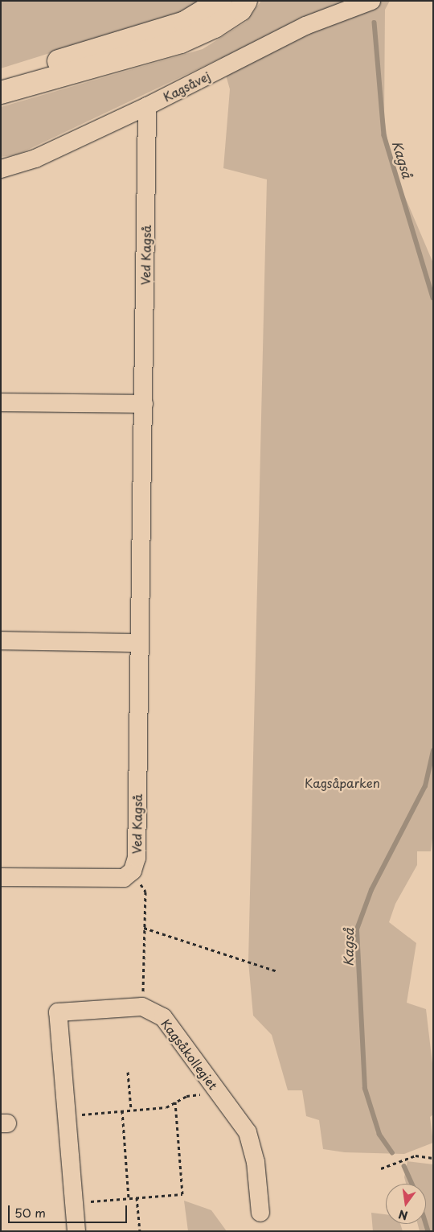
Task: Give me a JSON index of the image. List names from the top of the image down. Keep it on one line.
{"streets":{"street":["Kagsåvej","Ved Kagså","Kagsåkollegiet"]},"crossings":[["Kagsåvej","Ved Kagså"]],"water":["Kagså"],"parks":["Kagsåparken"],"scale_bar":"50 m","north":"bottom"}
